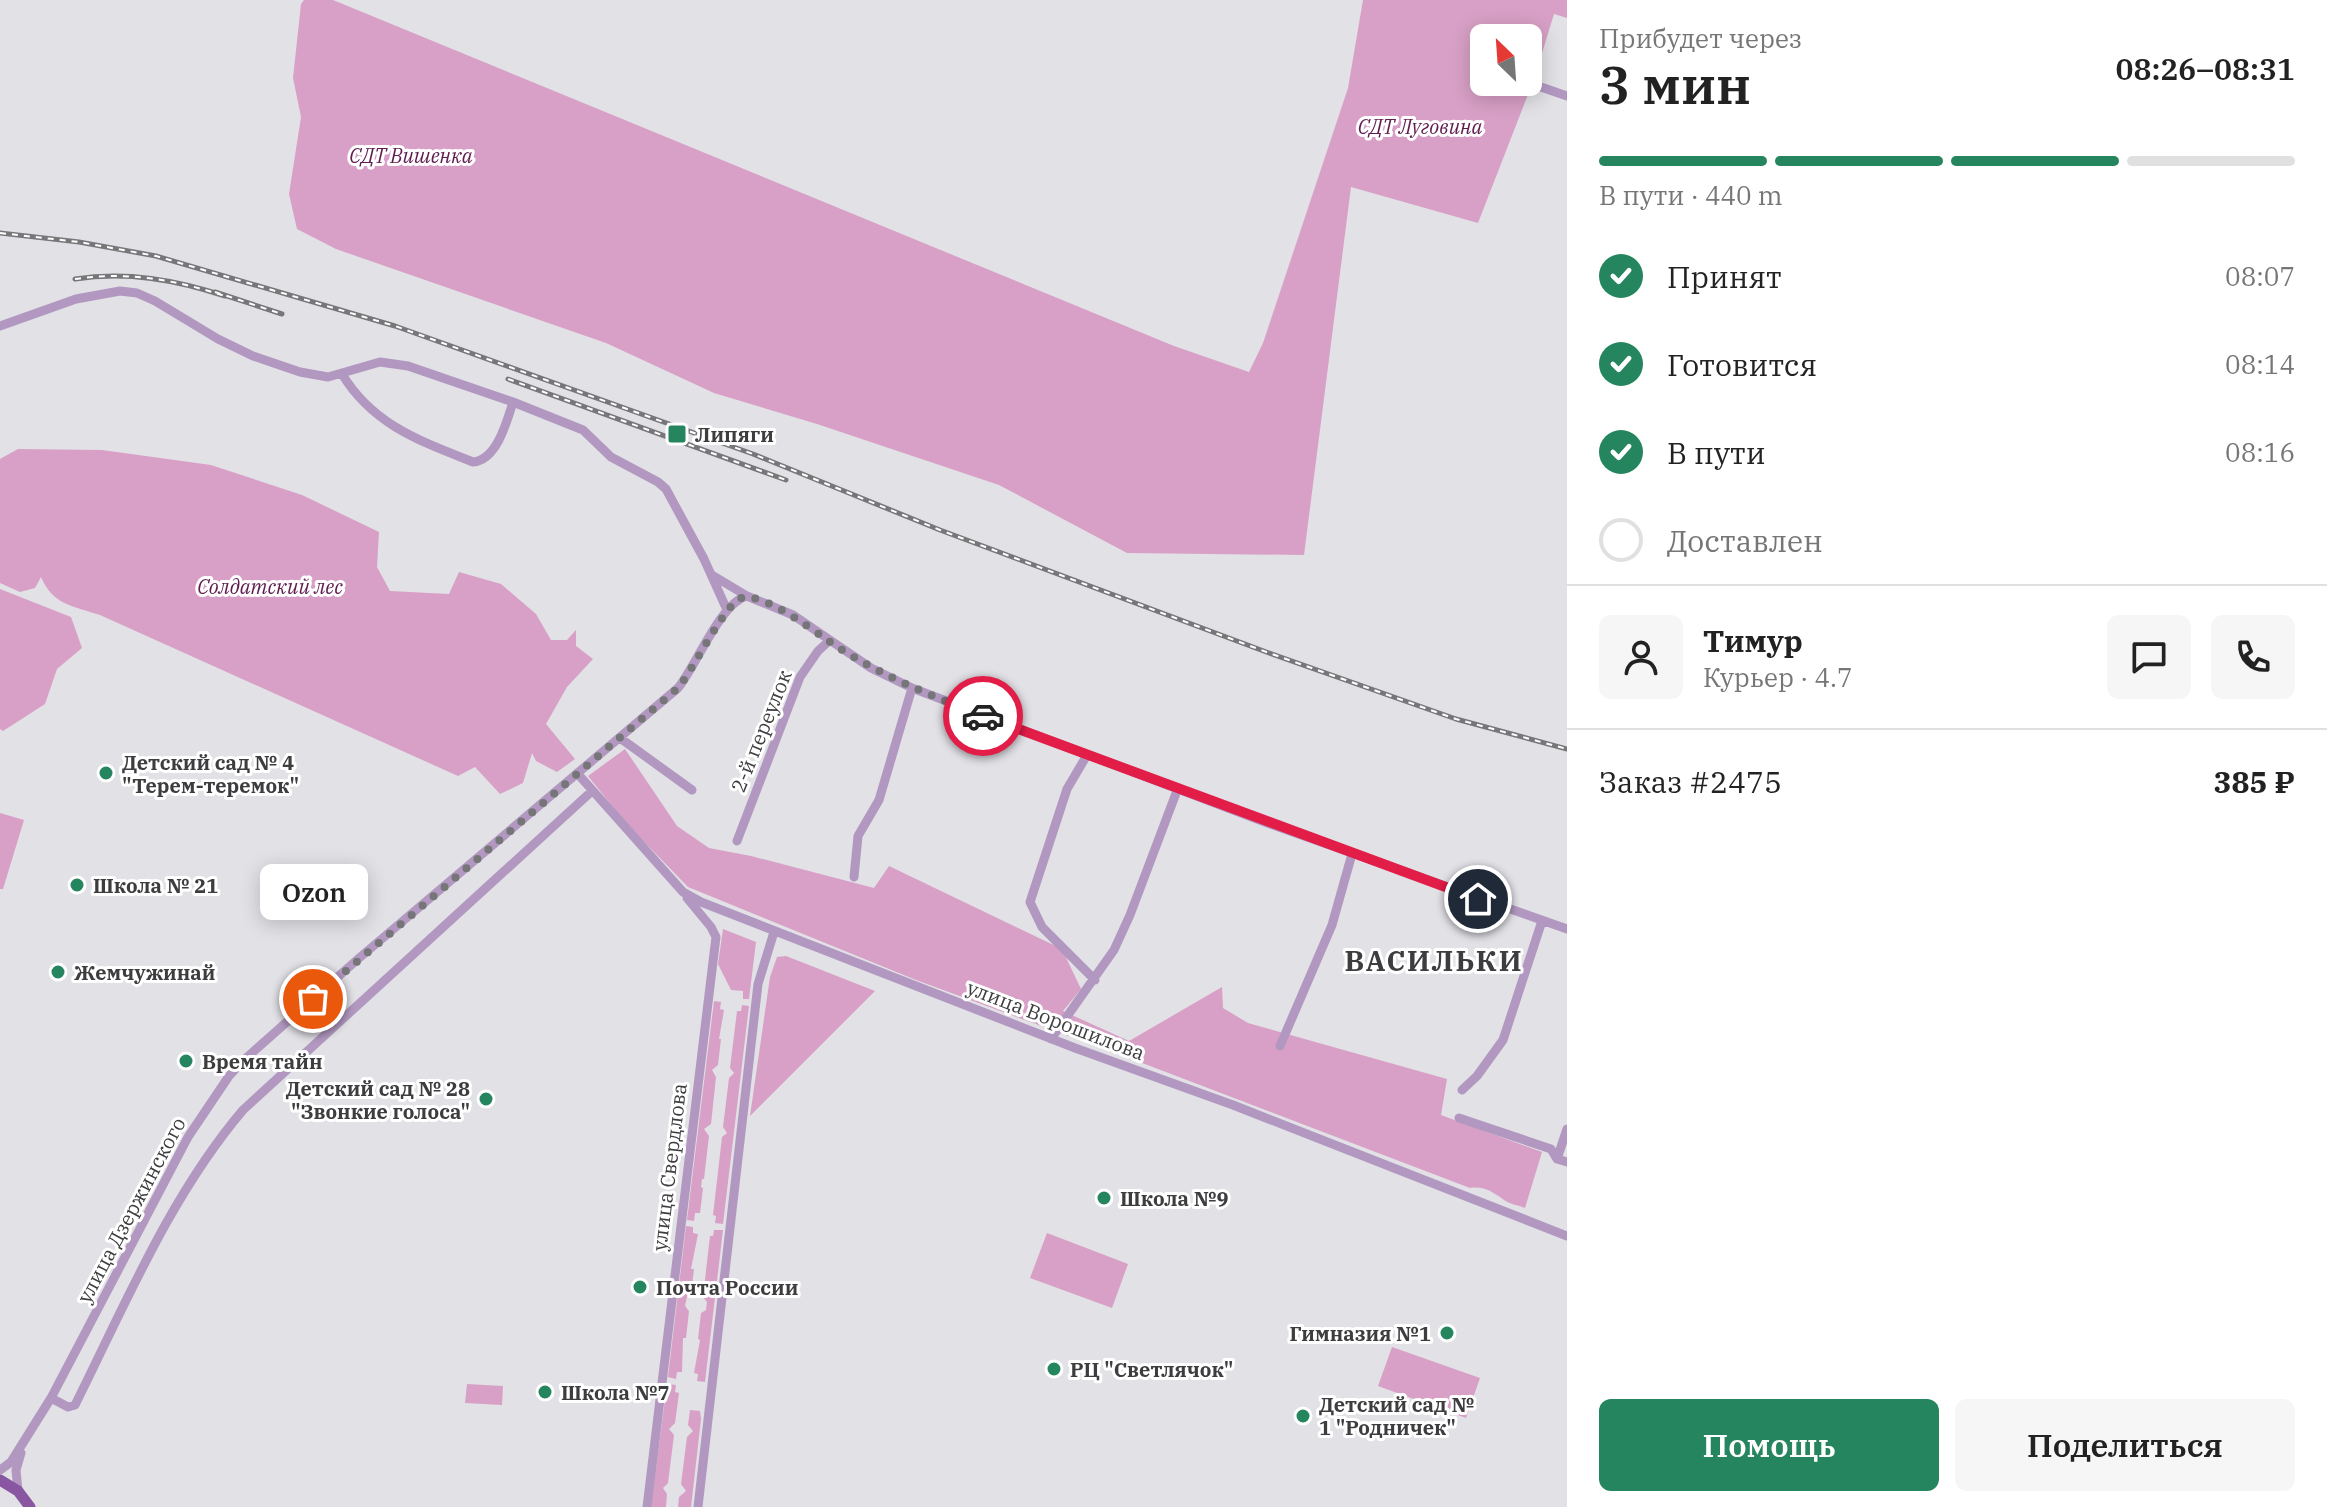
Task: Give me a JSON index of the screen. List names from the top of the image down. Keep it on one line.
{"streets":{"street":["2-й переулок","улица Ворошилова","улица Свердлова","улица Дзержинского"]},"crossings":[["улица Ворошилова","улица Свердлова"],["улица Ворошилова","улица Дзержинского"]],"districts":["ВАСИЛЬКИ"],"parks":["СДТ Луговина","СДТ Вишенка","Солдатский лес"],"places":{"transit":["Липяги"],"other":["Детский сад № 4 \"Терем-теремок\"","Школа № 21","Жемчужинай","Ozon","Время тайн","Детский сад № 28 \"Звонкие голоса\"","Школа №9","Почта России","Гимназия №1","РЦ \"Светлячок\"","Школа №7","Детский сад № 1 \"Родничек\""]},"north":"top left","page":{"heading":["3 мин","Прибудет через","08:26–08:31"],"panel":["Тимур","Курьер · 4.7","Заказ #2475","385 ₽"],"bar":"В пути · 440 m","list":[["Принят","08:07"],["Готовится","08:14"],["В пути","08:16"],"Доставлен"],"bubble":"Ozon","buttons":["Помощь","Поделиться"]}}
